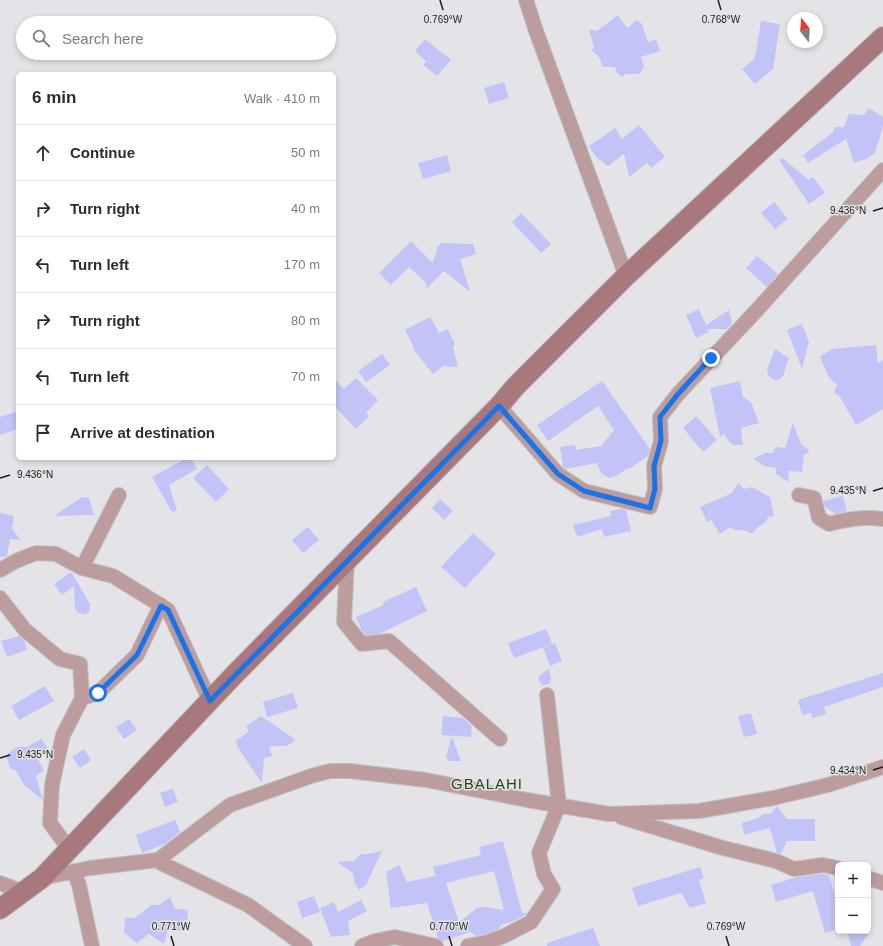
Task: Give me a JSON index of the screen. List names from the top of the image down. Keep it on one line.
{"districts":["GBALAHI"],"north":"top","page":{"search":"Search here","heading":["6 min","Walk · 410 m"],"list":[["Continue","50 m"],["Turn right","40 m"],["Turn left","170 m"],["Turn right","80 m"],["Turn left","70 m"],"Arrive at destination"],"map_buttons":["+","−"]},"coordinates":["0.769°W","0.768°W","9.436°N","9.435°N","9.434°N","0.771°W","0.770°W"]}
